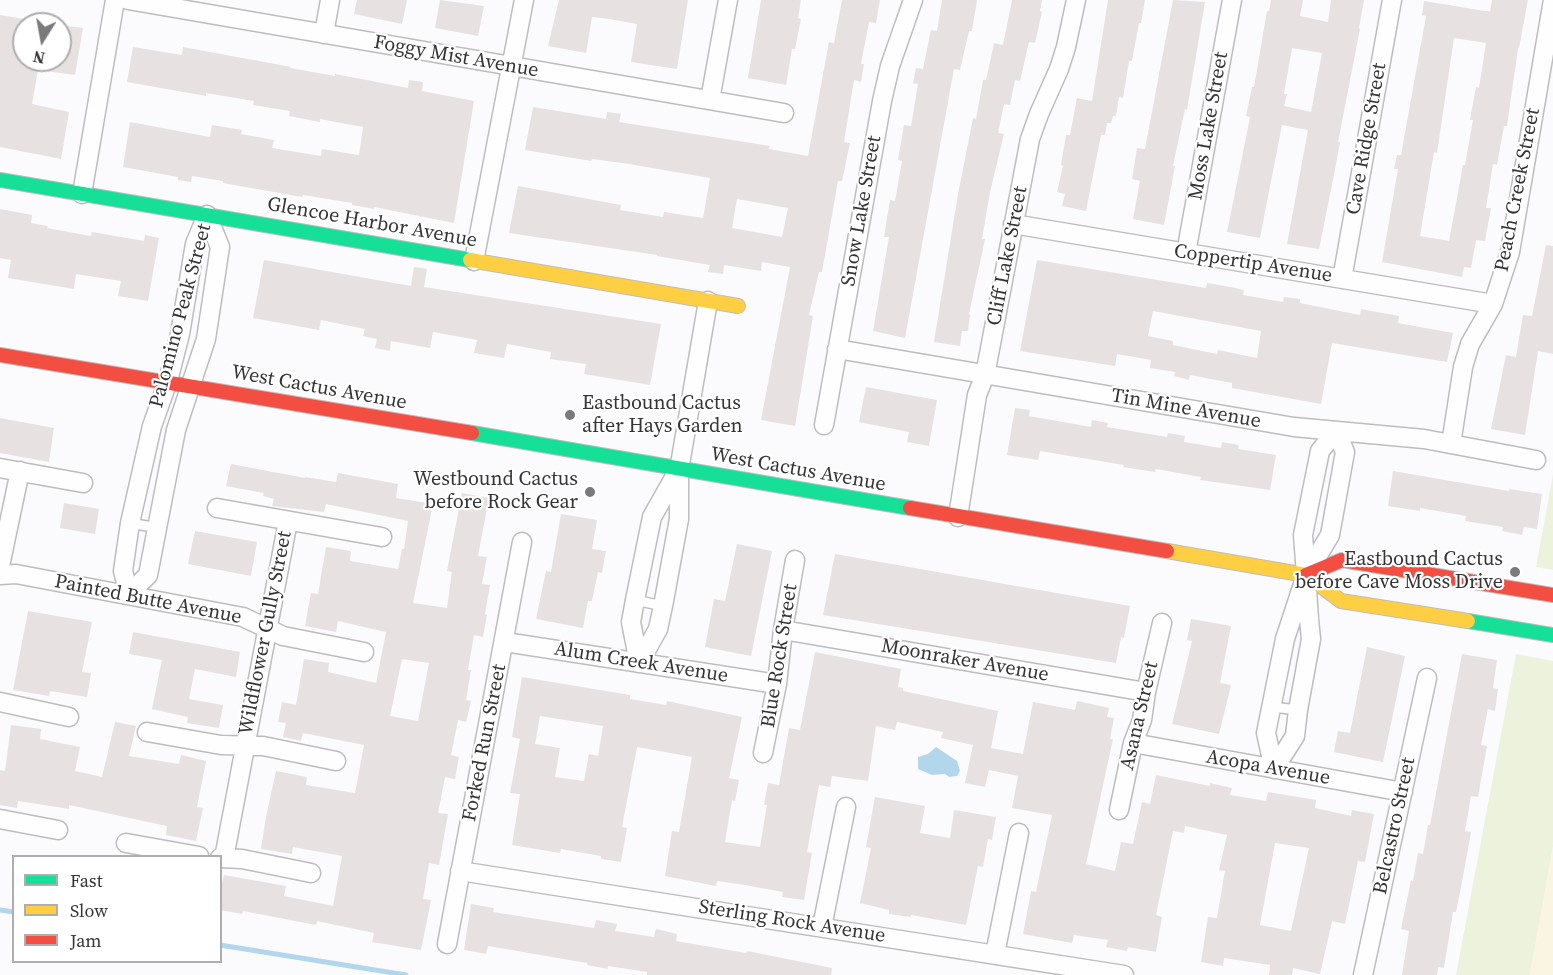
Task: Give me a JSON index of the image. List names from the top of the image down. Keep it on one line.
{"streets":{"main road":["Glencoe Harbor Avenue","West Cactus Avenue"],"street":["Foggy Mist Avenue","Moss Lake Street","Cave Ridge Street","Peach Creek Street","Snow Lake Street","Cliff Lake Street","Coppertip Avenue","Palomino Peak Street","Tin Mine Avenue","Painted Butte Avenue","Wildflower Gully Street","Blue Rock Street","Moonraker Avenue","Alum Creek Avenue","Asana Street","Forked Run Street","Acopa Avenue","Belcastro Street","Sterling Rock Avenue"]},"crossings":[["Moss Lake Street","Coppertip Avenue"],["Cave Ridge Street","Coppertip Avenue"],["Peach Creek Street","Coppertip Avenue"],["Peach Creek Street","Tin Mine Avenue"],["Snow Lake Street","Tin Mine Avenue"],["Glencoe Harbor Avenue","Palomino Peak Street"],["Cliff Lake Street","Coppertip Avenue"],["Cliff Lake Street","West Cactus Avenue"],["Cliff Lake Street","Tin Mine Avenue"],["Palomino Peak Street","West Cactus Avenue"],["Palomino Peak Street","Painted Butte Avenue"],["Painted Butte Avenue","Wildflower Gully Street"],["Blue Rock Street","Moonraker Avenue"],["Blue Rock Street","Alum Creek Avenue"],["Moonraker Avenue","Asana Street"],["Alum Creek Avenue","Forked Run Street"],["Asana Street","Acopa Avenue"],["Forked Run Street","Sterling Rock Avenue"],["Acopa Avenue","Belcastro Street"]],"places":["Eastbound Cactus after Hays Garden","Westbound Cactus before Rock Gear","Eastbound Cactus before Cave Moss Drive"],"legend":["Fast","Slow","Jam"],"north":"bottom"}
